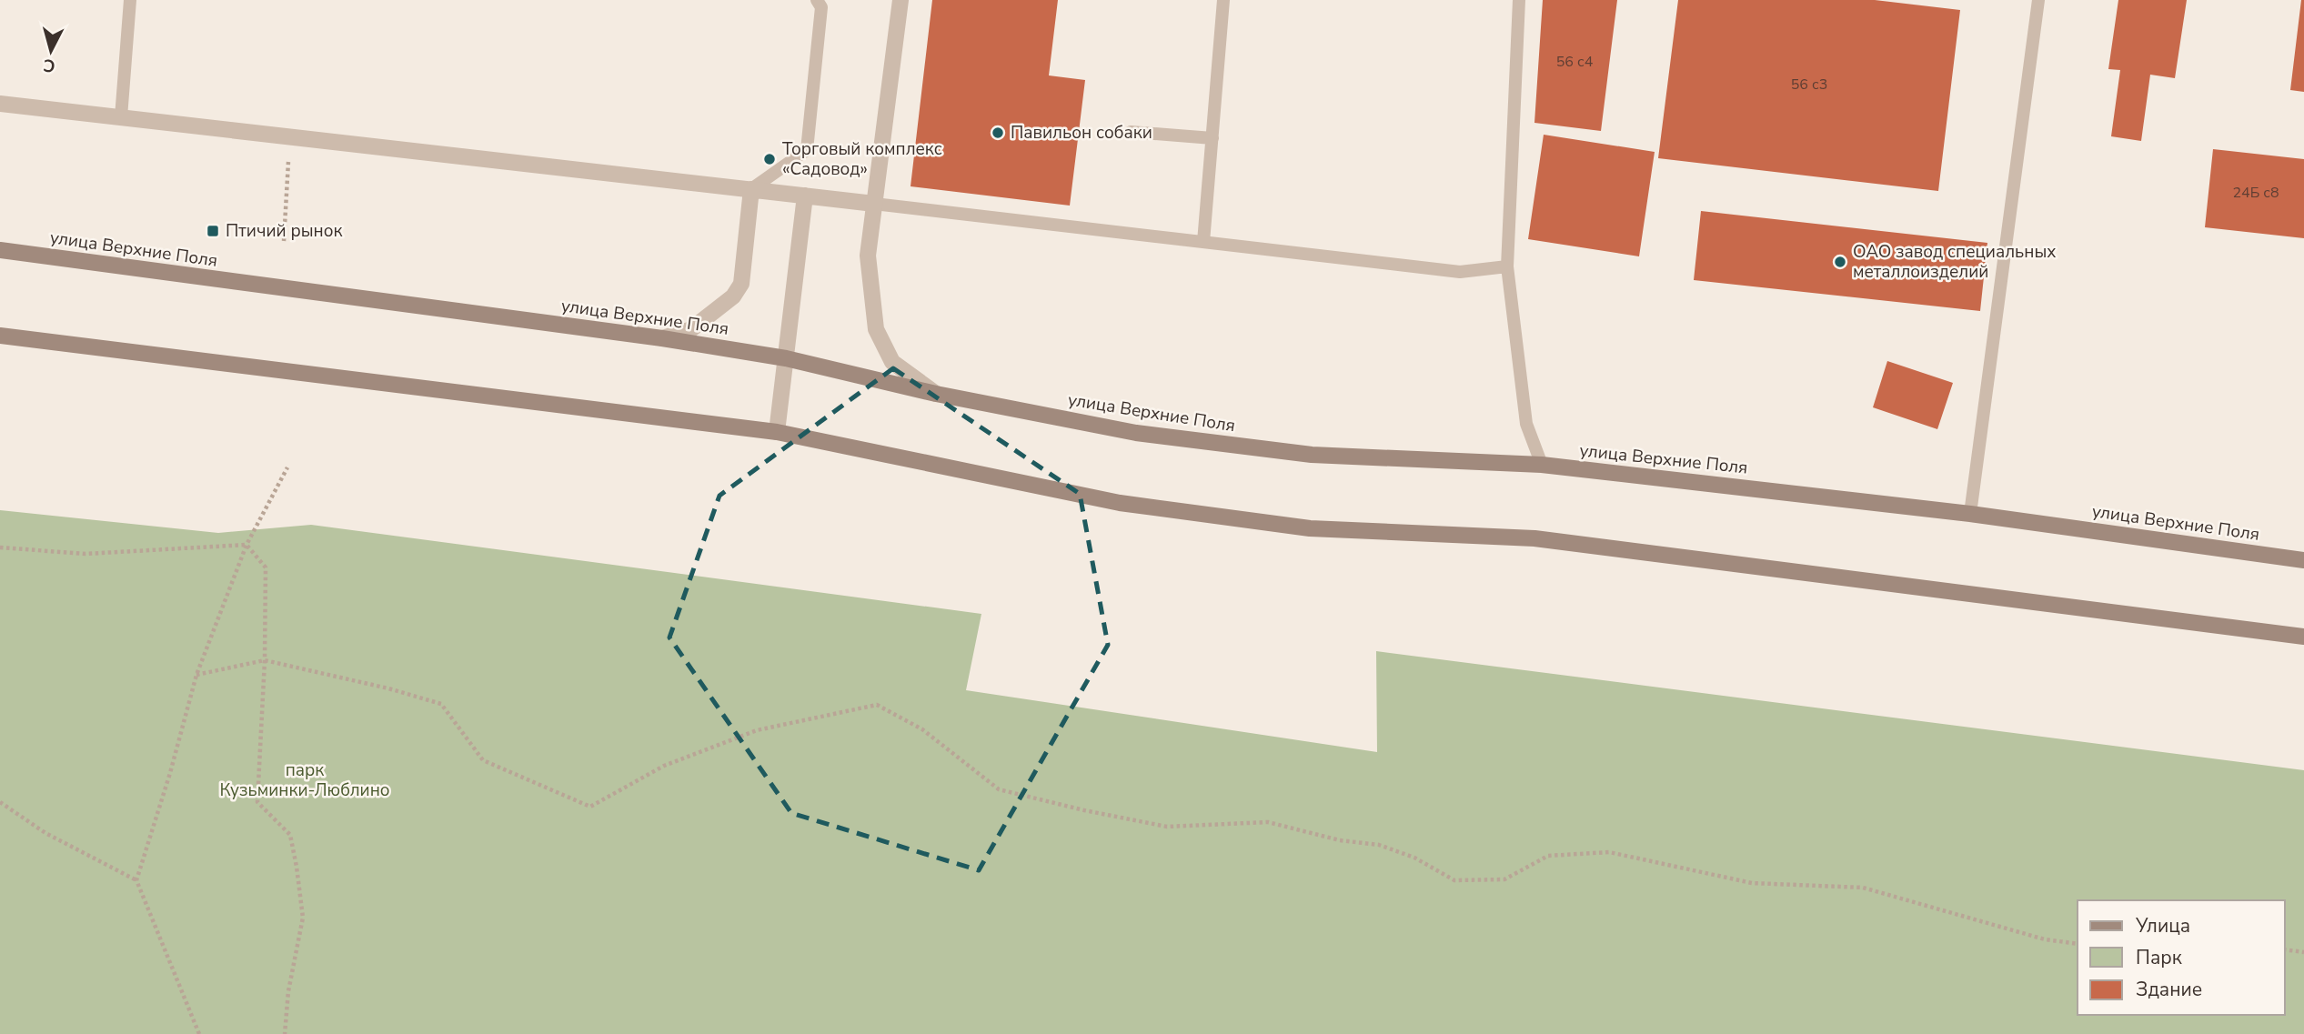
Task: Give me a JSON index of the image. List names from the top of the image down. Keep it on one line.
{"streets":{"main road":["улица Верхние Поля"]},"parks":["парк Кузьминки-Люблино"],"places":{"other":["Павильон собаки","Торговый комплекс «Садовод»","ОАО завод специальных металлоизделий"],"transit":["Птичий рынок"]},"house_numbers":["56 с4","56 с3","24Б с8"],"legend":["Улица","Парк","Здание"],"north":"bottom"}
